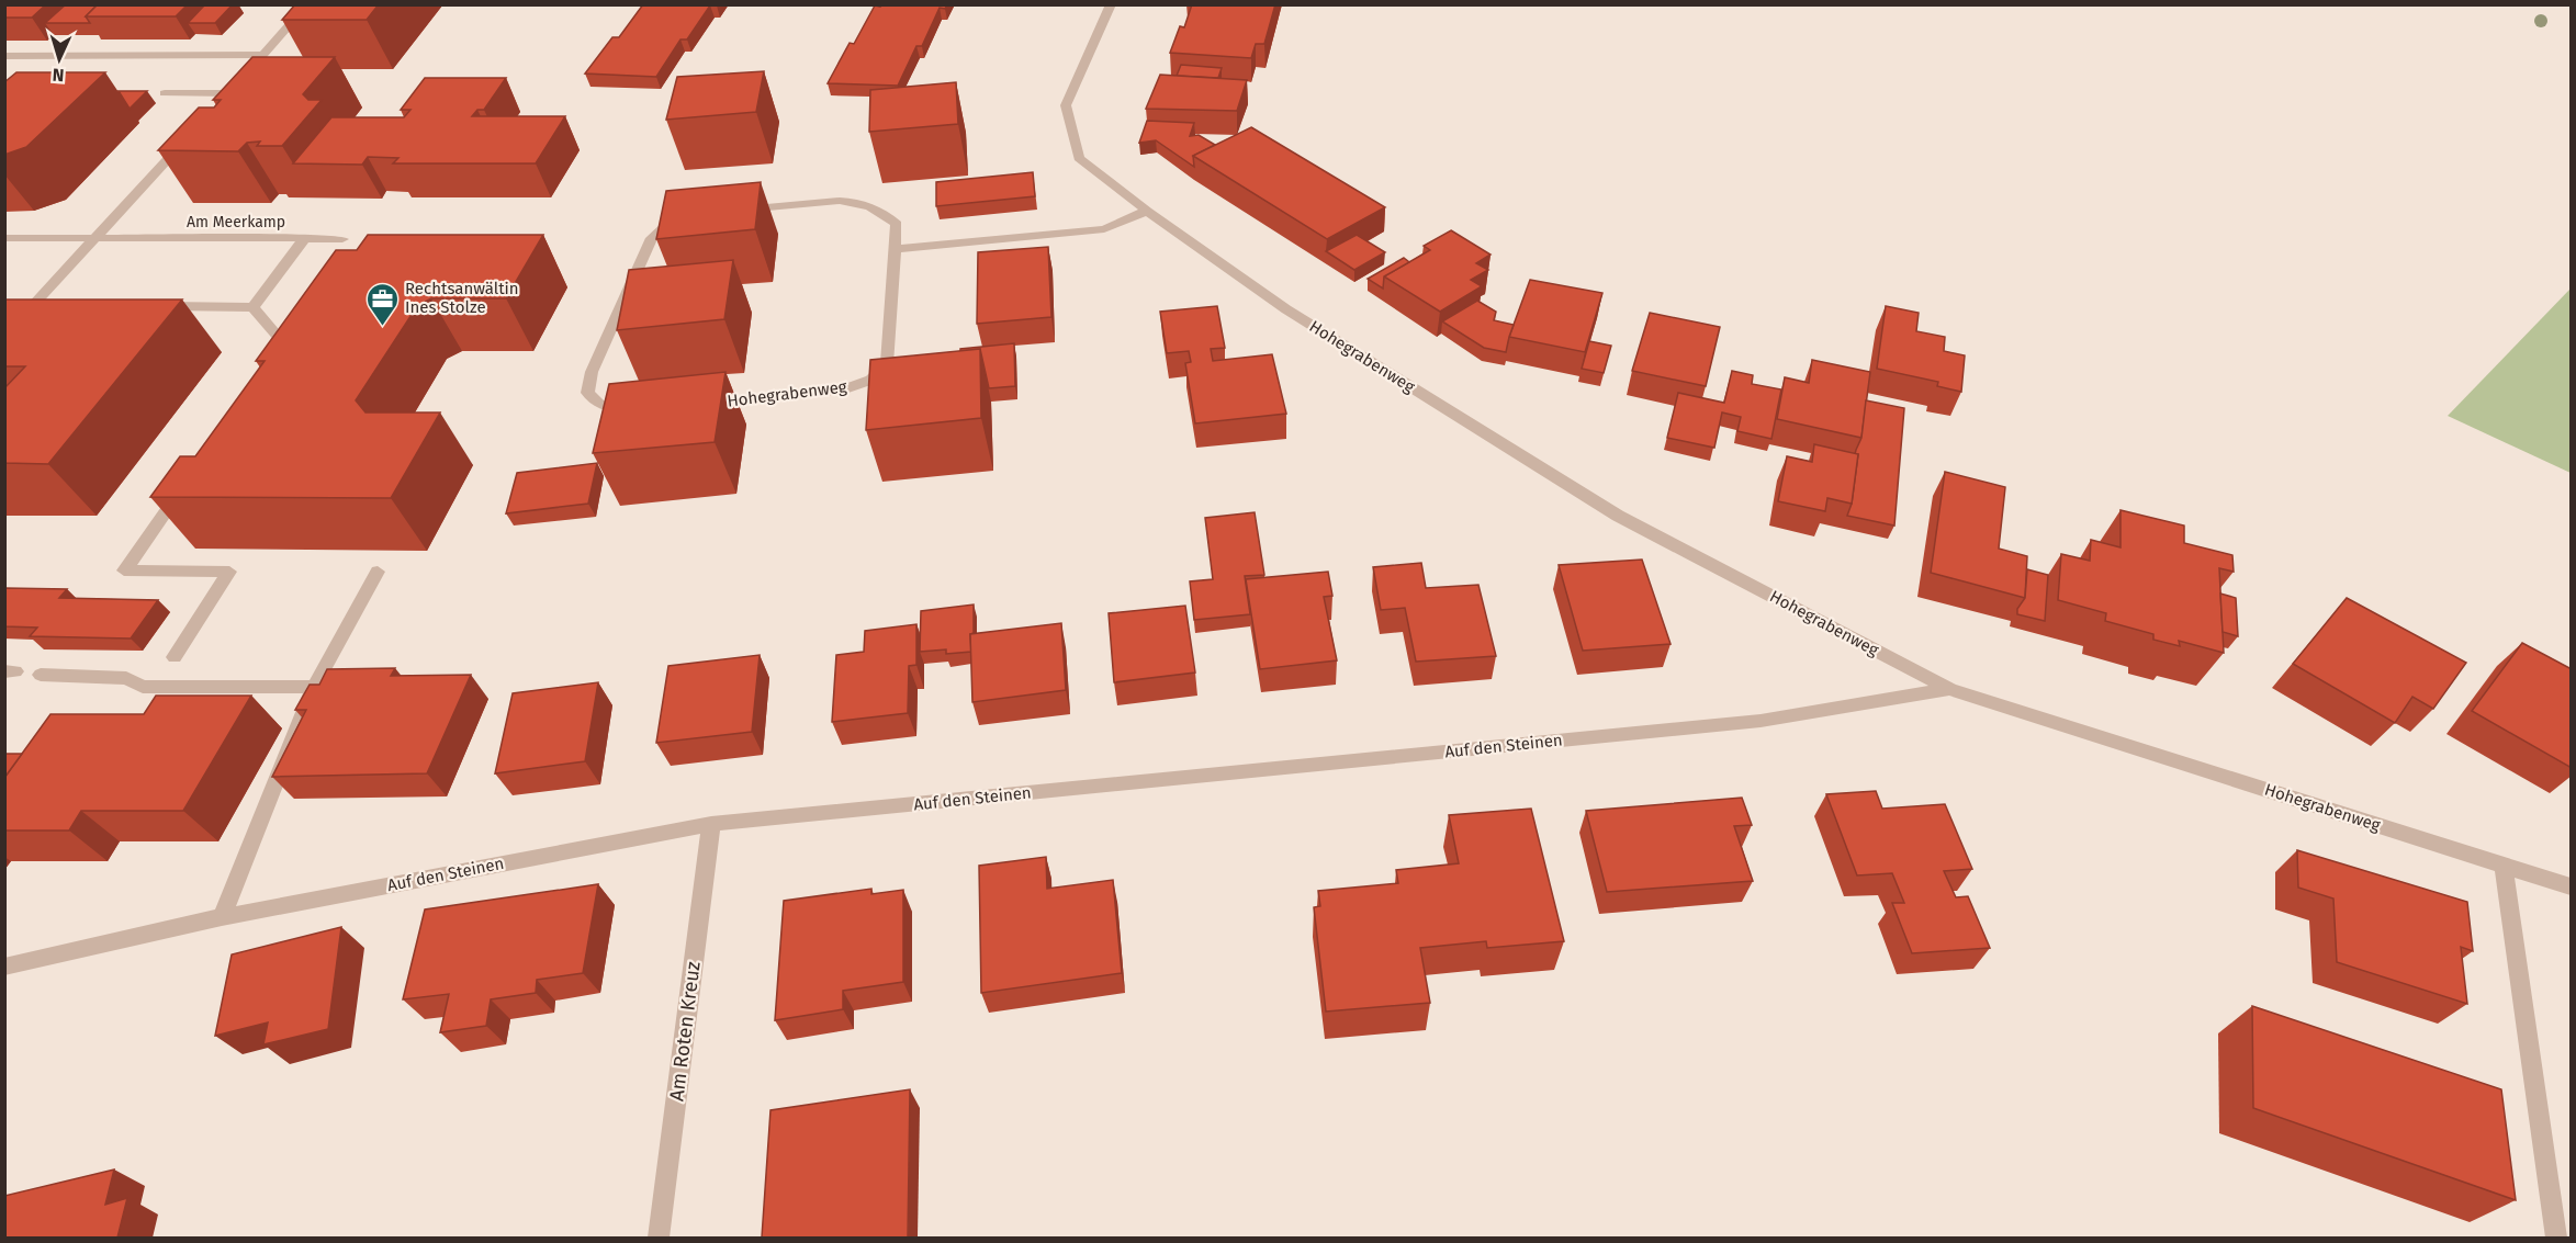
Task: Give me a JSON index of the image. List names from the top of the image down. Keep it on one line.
{"streets":{"street":["Am Meerkamp","Hohegrabenweg","Auf den Steinen","Am Roten Kreuz"]},"crossings":[["Hohegrabenweg","Auf den Steinen"],["Auf den Steinen","Am Roten Kreuz"]],"places":{"office":["Rechtsanwältin Ines Stolze"]},"north":"bottom"}
